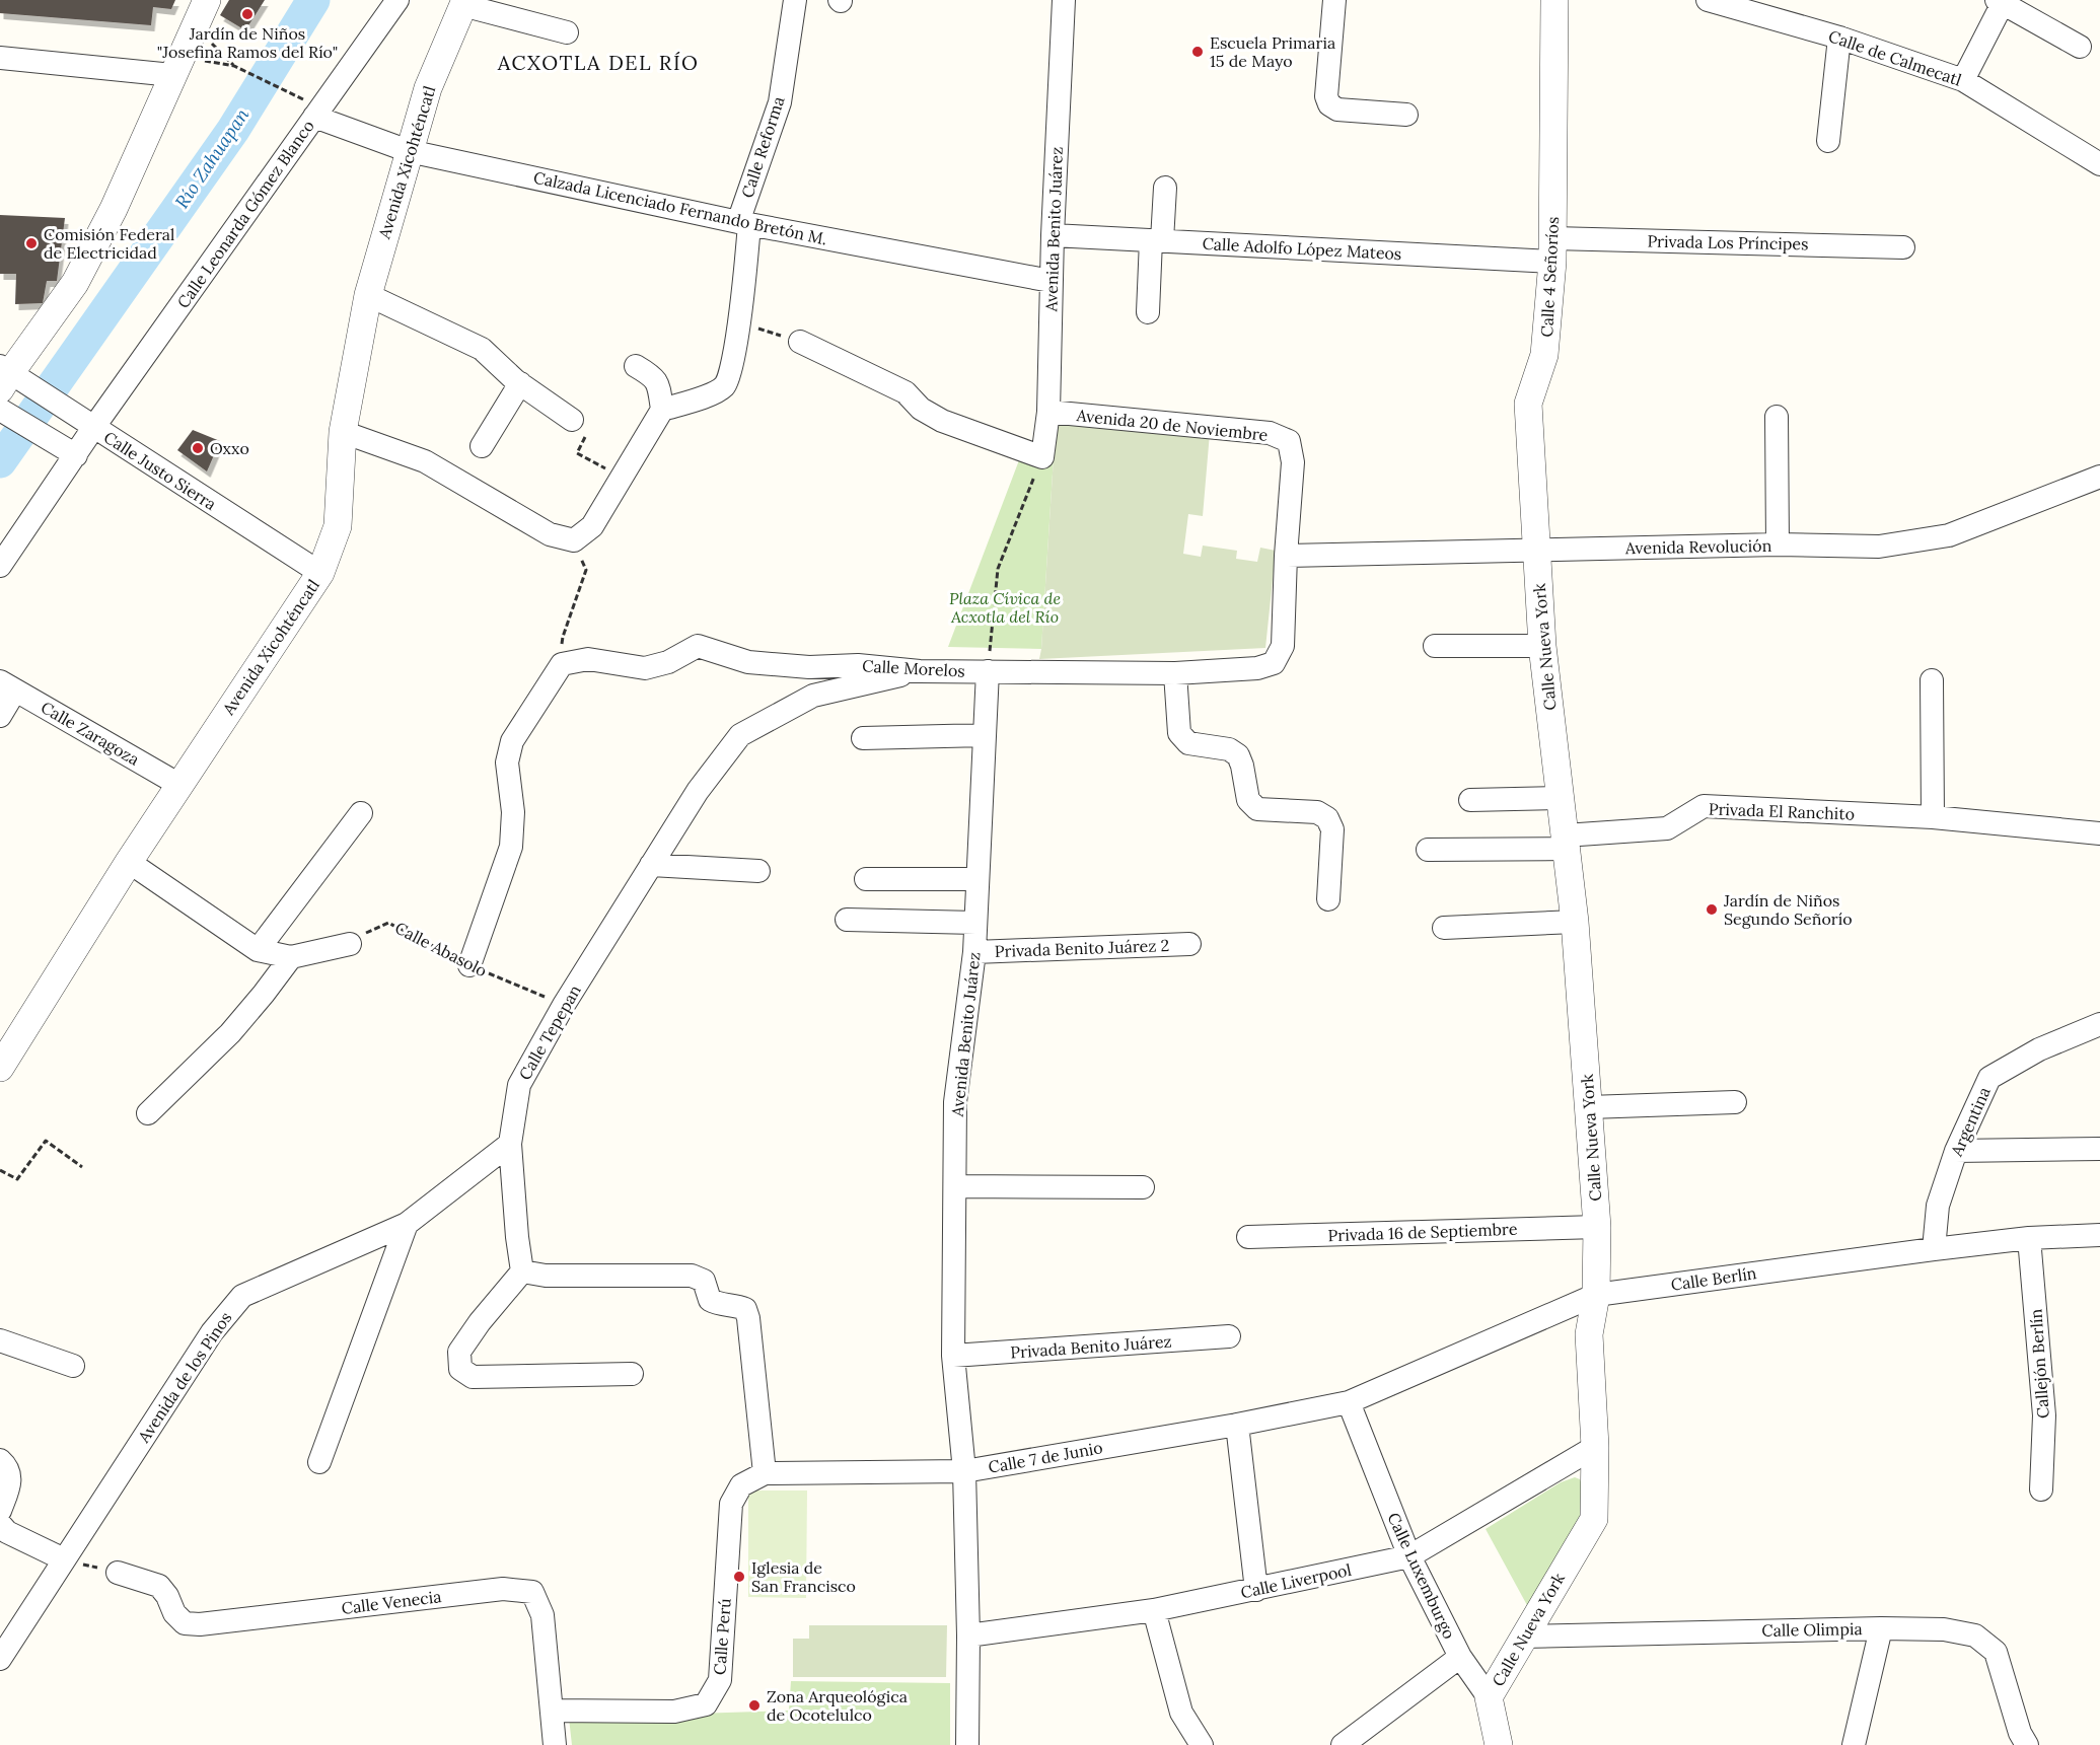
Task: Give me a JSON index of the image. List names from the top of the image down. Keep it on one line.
{"streets":{"street":["Calle de Calmecatl","Calle Reforma","Avenida Xicohténcatl","Calzada Licenciado Fernando Bretón M.","Calle Leonarda Gómez Blanco","Avenida Benito Juárez","Privada Los Príncipes","Calle Adolfo López Mateos","Calle 4 Señoríos","Avenida 20 de Noviembre","Calle Justo Sierra","Avenida Revolución","Calle Nueva York","Calle Morelos","Calle Zaragoza","Privada El Ranchito","Privada Benito Juárez 2","Calle Tepepan","Argentina","Privada 16 de Septiembre","Calle Berlín","Privada Benito Juárez","Callejón Berlín","Avenida de los Pinos","Calle 7 de Junio","Calle Luxemburgo","Calle Liverpool","Calle Venecia","Calle Olimpia","Calle Perú"],"path":["Calle Abasolo"]},"crossings":[["Calle Reforma","Calzada Licenciado Fernando Bretón M."],["Avenida Xicohténcatl","Calzada Licenciado Fernando Bretón M."],["Avenida Xicohténcatl","Calle Justo Sierra"],["Avenida Xicohténcatl","Calle Zaragoza"],["Calzada Licenciado Fernando Bretón M.","Calle Leonarda Gómez Blanco"],["Calzada Licenciado Fernando Bretón M.","Avenida Benito Juárez"],["Calle Leonarda Gómez Blanco","Calle Justo Sierra"],["Avenida Benito Juárez","Calle Adolfo López Mateos"],["Avenida Benito Juárez","Avenida 20 de Noviembre"],["Avenida Benito Juárez","Calle Morelos"],["Avenida Benito Juárez","Privada Benito Juárez 2"],["Avenida Benito Juárez","Privada Benito Juárez"],["Avenida Benito Juárez","Calle 7 de Junio"],["Avenida Benito Juárez","Calle Liverpool"],["Privada Los Príncipes","Calle Adolfo López Mateos"],["Privada Los Príncipes","Calle 4 Señoríos"],["Calle Adolfo López Mateos","Calle 4 Señoríos"],["Calle 4 Señoríos","Avenida Revolución"],["Calle 4 Señoríos","Calle Nueva York"],["Avenida 20 de Noviembre","Avenida Revolución"],["Avenida 20 de Noviembre","Calle Morelos"],["Avenida Revolución","Calle Nueva York"],["Calle Nueva York","Privada El Ranchito"],["Calle Nueva York","Privada 16 de Septiembre"],["Calle Nueva York","Calle Berlín"],["Calle Nueva York","Calle Luxemburgo"],["Calle Nueva York","Calle Liverpool"],["Calle Nueva York","Calle Olimpia"],["Calle Morelos","Calle Tepepan"],["Calle Abasolo","Calle Tepepan"],["Calle Tepepan","Avenida de los Pinos"],["Argentina","Calle Berlín"],["Calle Berlín","Callejón Berlín"],["Calle Berlín","Calle 7 de Junio"],["Calle Berlín","Calle Luxemburgo"],["Calle 7 de Junio","Calle Luxemburgo"],["Calle 7 de Junio","Calle Perú"],["Calle Luxemburgo","Calle Liverpool"],["Calle Venecia","Calle Perú"]],"districts":["ACXOTLA DEL RÍO"],"water":["Río Zahuapan"],"parks":["Plaza Cívica de Acxotla del Río"],"places":["Jardín de Niños \"Josefina Ramos del Río\"","Escuela Primaria 15 de Mayo","Comisión Federal de Electricidad","Oxxo","Jardín de Niños Segundo Señorío","Iglesia de San Francisco","Zona Arqueológica de Ocotelulco"]}
